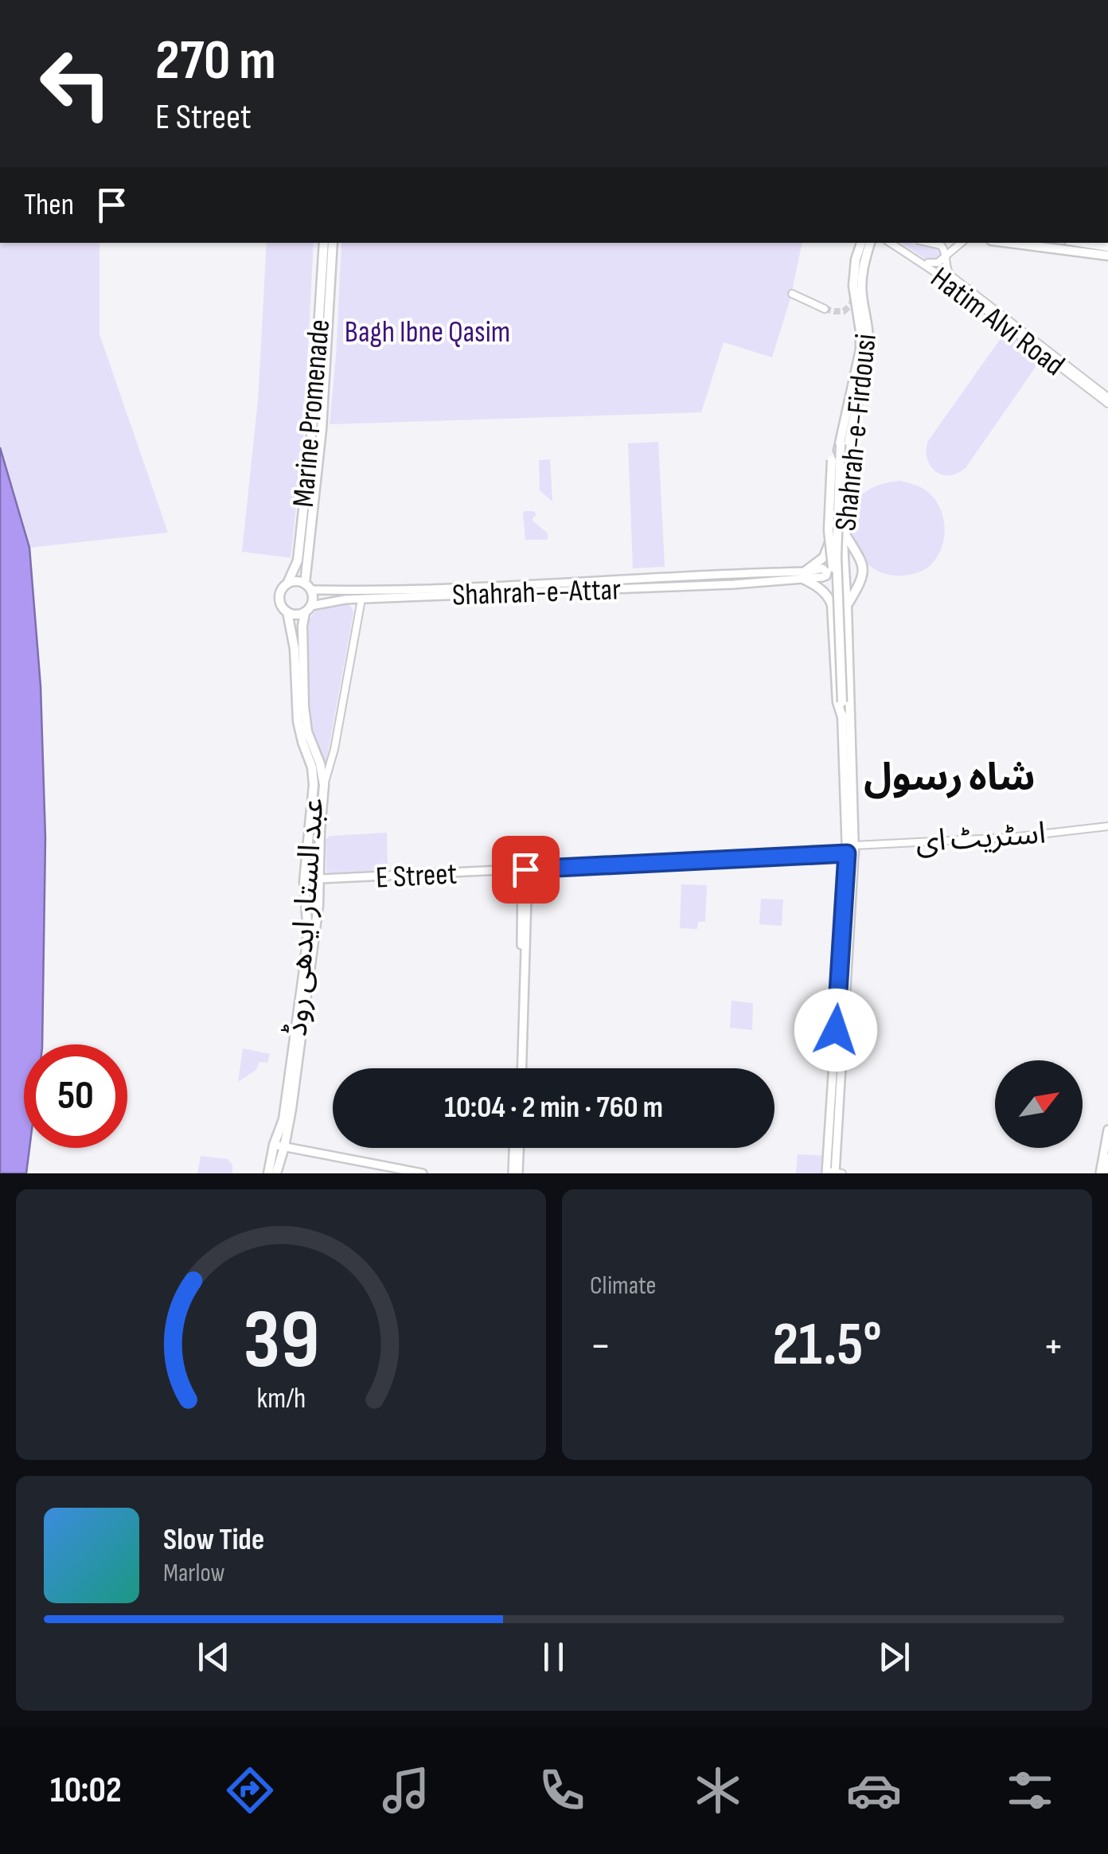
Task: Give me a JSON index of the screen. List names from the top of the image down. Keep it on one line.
{"streets":{"main road":["Marine Promenade","Shahrah-e-Firdousi","Shahrah-e-Attar","E Street","عبد الستار ایدھی روڈ"],"street":["Hatim Alvi Road","اسٹریٹ ای"]},"crossings":[["Marine Promenade","Shahrah-e-Attar"],["Marine Promenade","عبد الستار ایدھی روڈ"],["Shahrah-e-Firdousi","Shahrah-e-Attar"],["Shahrah-e-Attar","عبد الستار ایدھی روڈ"],["اسٹریٹ ای","E Street"],["E Street","عبد الستار ایدھی روڈ"]],"districts":["شاہ رسول"],"parks":["Bagh Ibne Qasim"],"north":"top right","page":{"turn":["270 m","E Street"],"then":"Then","limit":"50","trip":"10:04 · 2 min · 760 m","tile":"Climate","heat":["−","21.5°","+"],"song":["Slow Tide","Marlow"],"tabs":"10:02","gauge":["39","km/h"]}}
